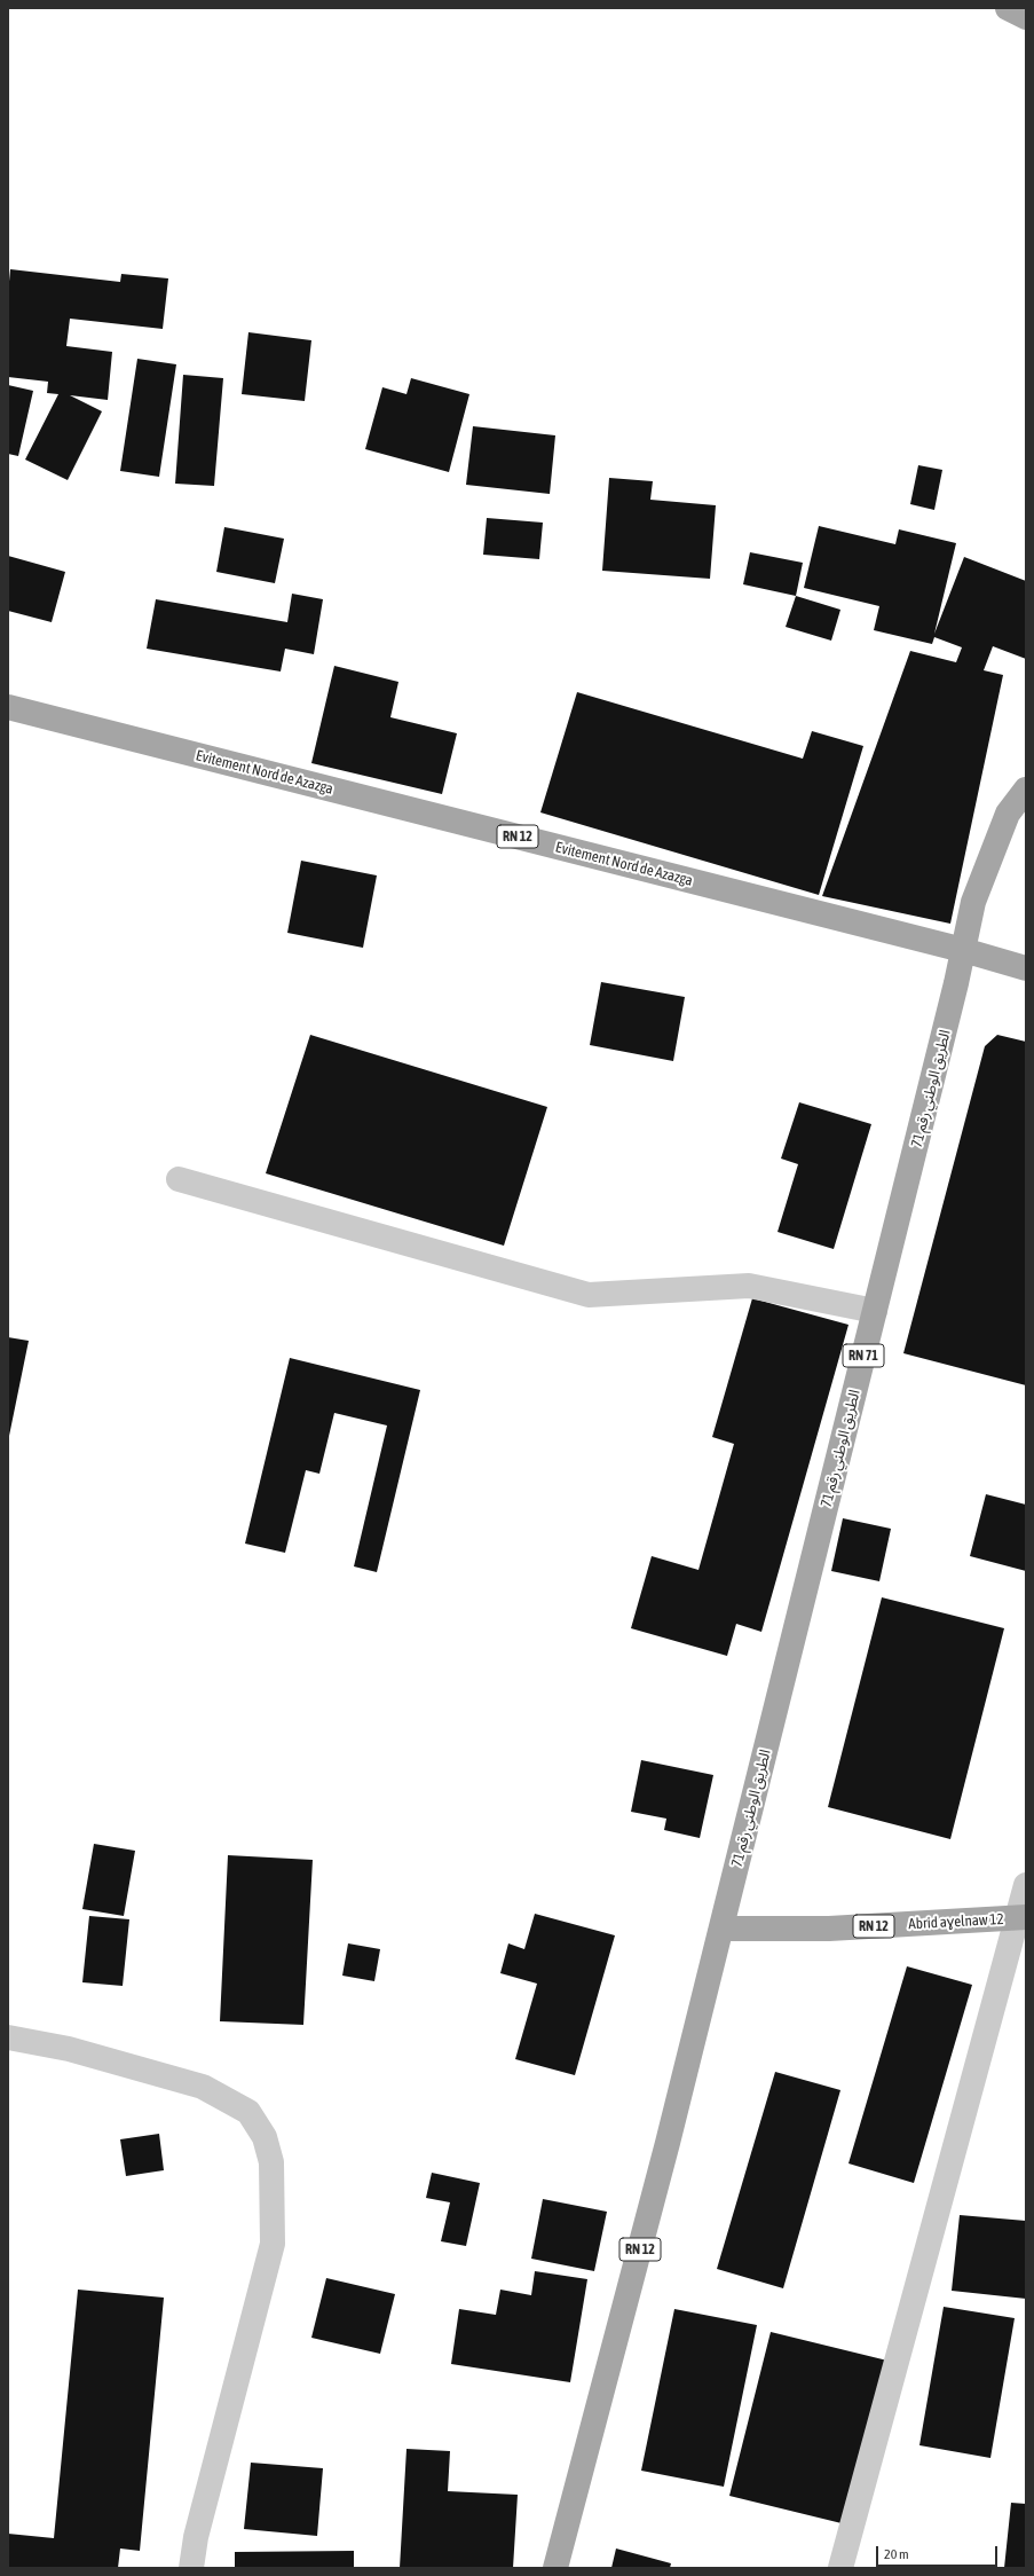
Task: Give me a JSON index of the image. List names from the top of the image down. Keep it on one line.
{"streets":{"main road":["Evitement Nord de Azazga","RN 12","الطريق الوطني رقم 71","RN 71","Abrid aɣelnaw 12"]},"crossings":[["Evitement Nord de Azazga","الطريق الوطني رقم 71"],["RN 12","الطريق الوطني رقم 71"],["RN 12","Abrid aɣelnaw 12"],["الطريق الوطني رقم 71","Abrid aɣelnaw 12"]],"scale_bar":"20 m"}
